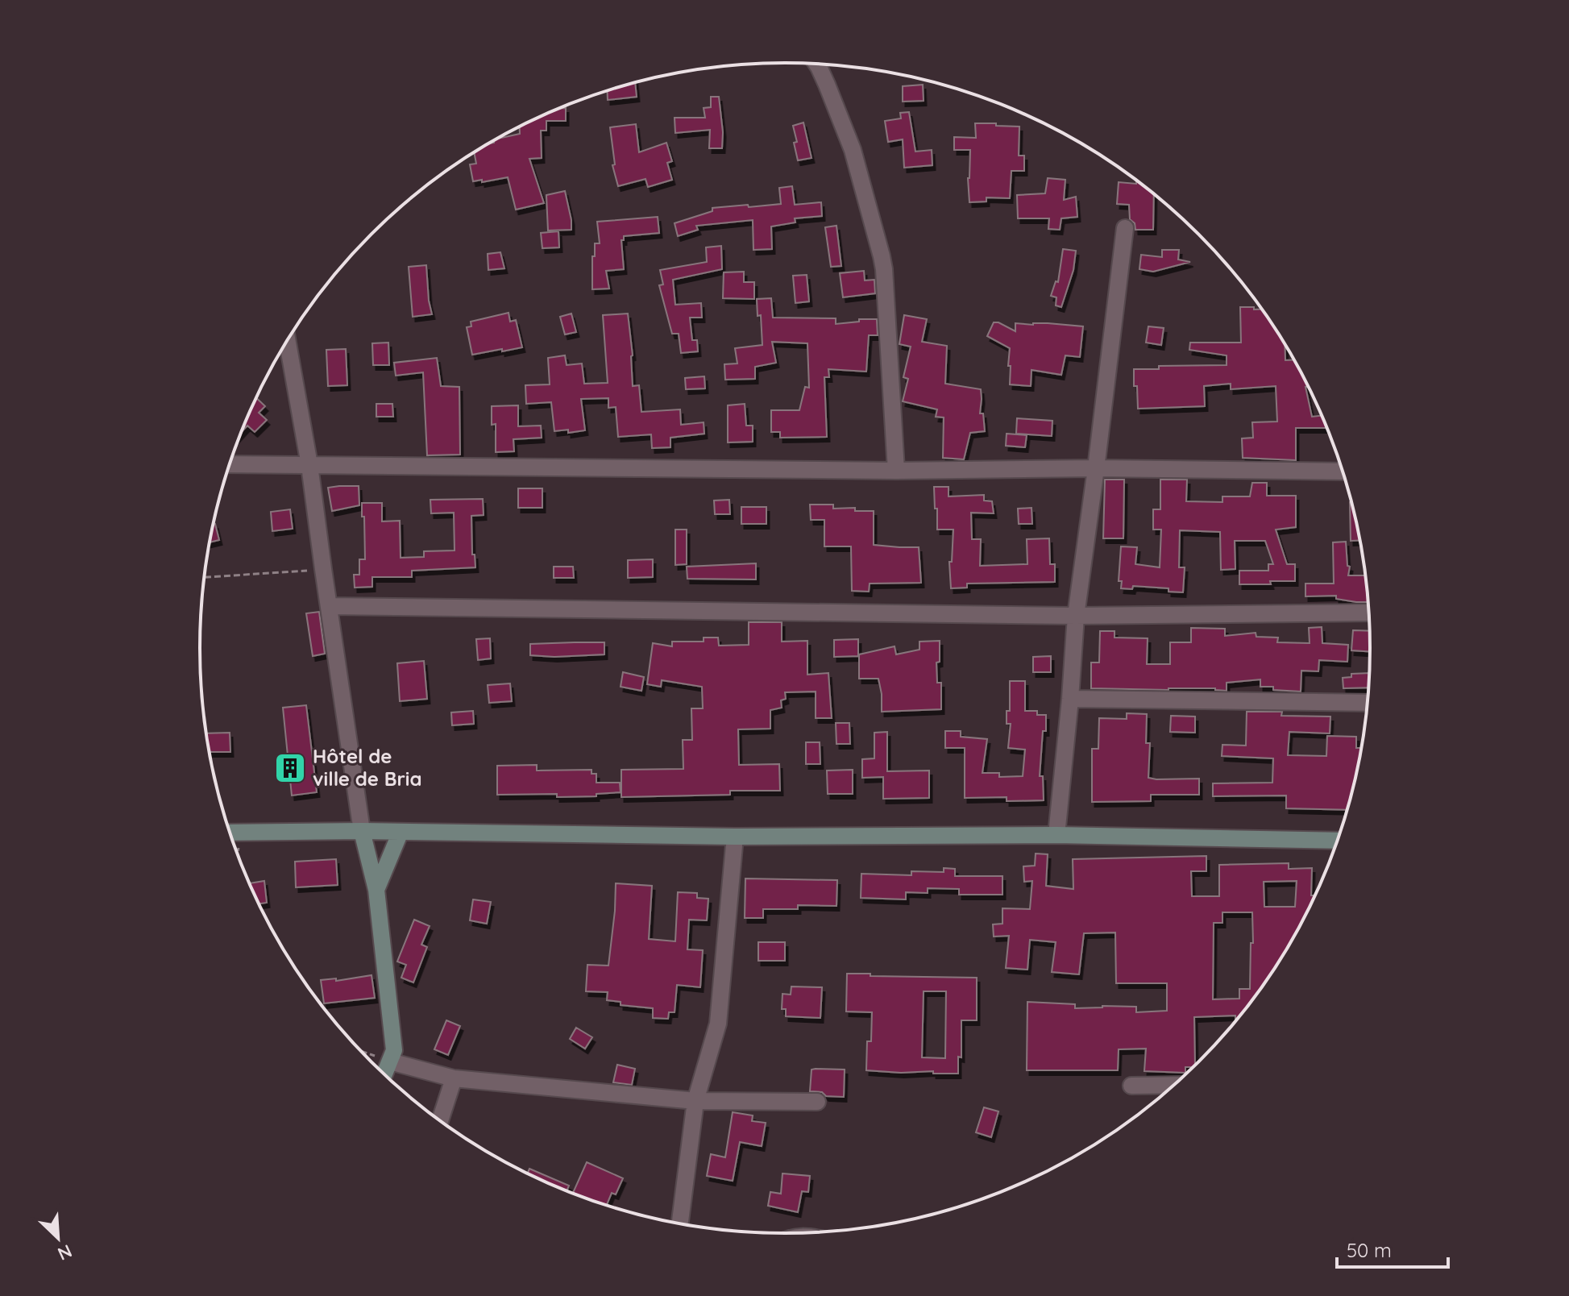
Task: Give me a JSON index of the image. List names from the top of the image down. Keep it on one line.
{"places":{"building":["Hôtel de ville de Bria"]},"scale_bar":"50 m","north":"bottom right"}
